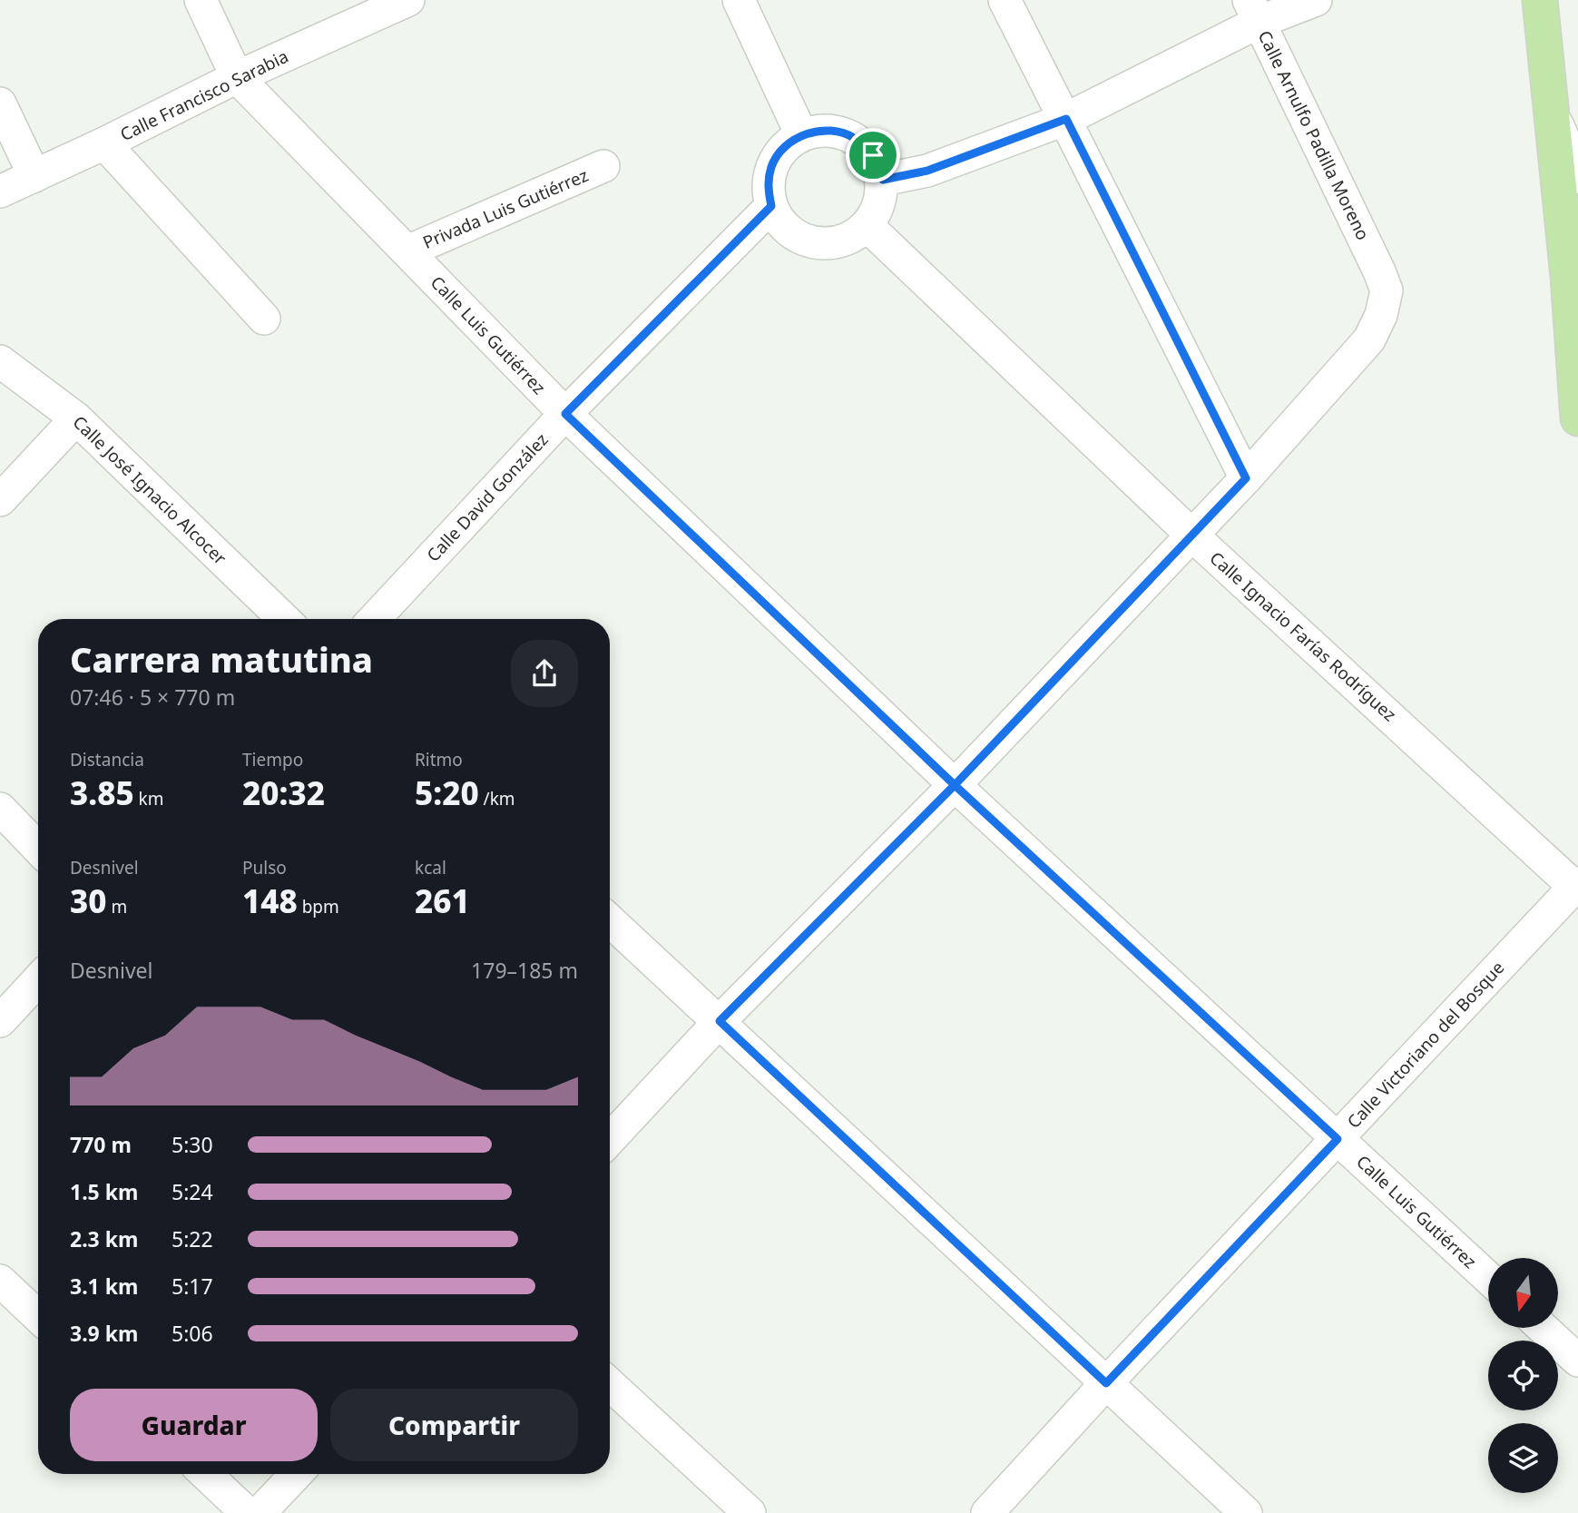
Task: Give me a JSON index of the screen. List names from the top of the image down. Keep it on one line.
{"streets":{"street":["Calle Francisco Sarabia","Calle Arnulfo Padilla Moreno","Privada Luis Gutiérrez","Calle Luis Gutiérrez","Calle José Ignacio Alcocer","Calle David González","Calle Ignacio Farías Rodríguez","Calle Victoriano del Bosque"]},"crossings":[["Calle Francisco Sarabia","Calle Luis Gutiérrez"],["Calle Arnulfo Padilla Moreno","Calle Luis Gutiérrez"],["Calle Arnulfo Padilla Moreno","Calle Ignacio Farías Rodríguez"],["Privada Luis Gutiérrez","Calle Luis Gutiérrez"],["Calle Luis Gutiérrez","Calle David González"],["Calle Luis Gutiérrez","Calle Victoriano del Bosque"],["Calle David González","Calle Ignacio Farías Rodríguez"],["Calle Ignacio Farías Rodríguez","Calle Victoriano del Bosque"]],"north":"bottom","page":{"heading":["Carrera matutina","07:46 · 5 × 770 m"],"stats":[["Distancia","3.85 km"],["Tiempo","20:32"],["Ritmo","5:20 /km"],["Desnivel","30 m"],["Pulso","148 bpm"],["kcal","261"]],"chart":["Desnivel","179–185 m"],"list":[{"name":"770 m","note":"5:30"},{"name":"1.5 km","note":"5:24"},{"name":"2.3 km","note":"5:22"},{"name":"3.1 km","note":"5:17"},{"name":"3.9 km","note":"5:06"}],"buttons":["Guardar","Compartir"]}}
